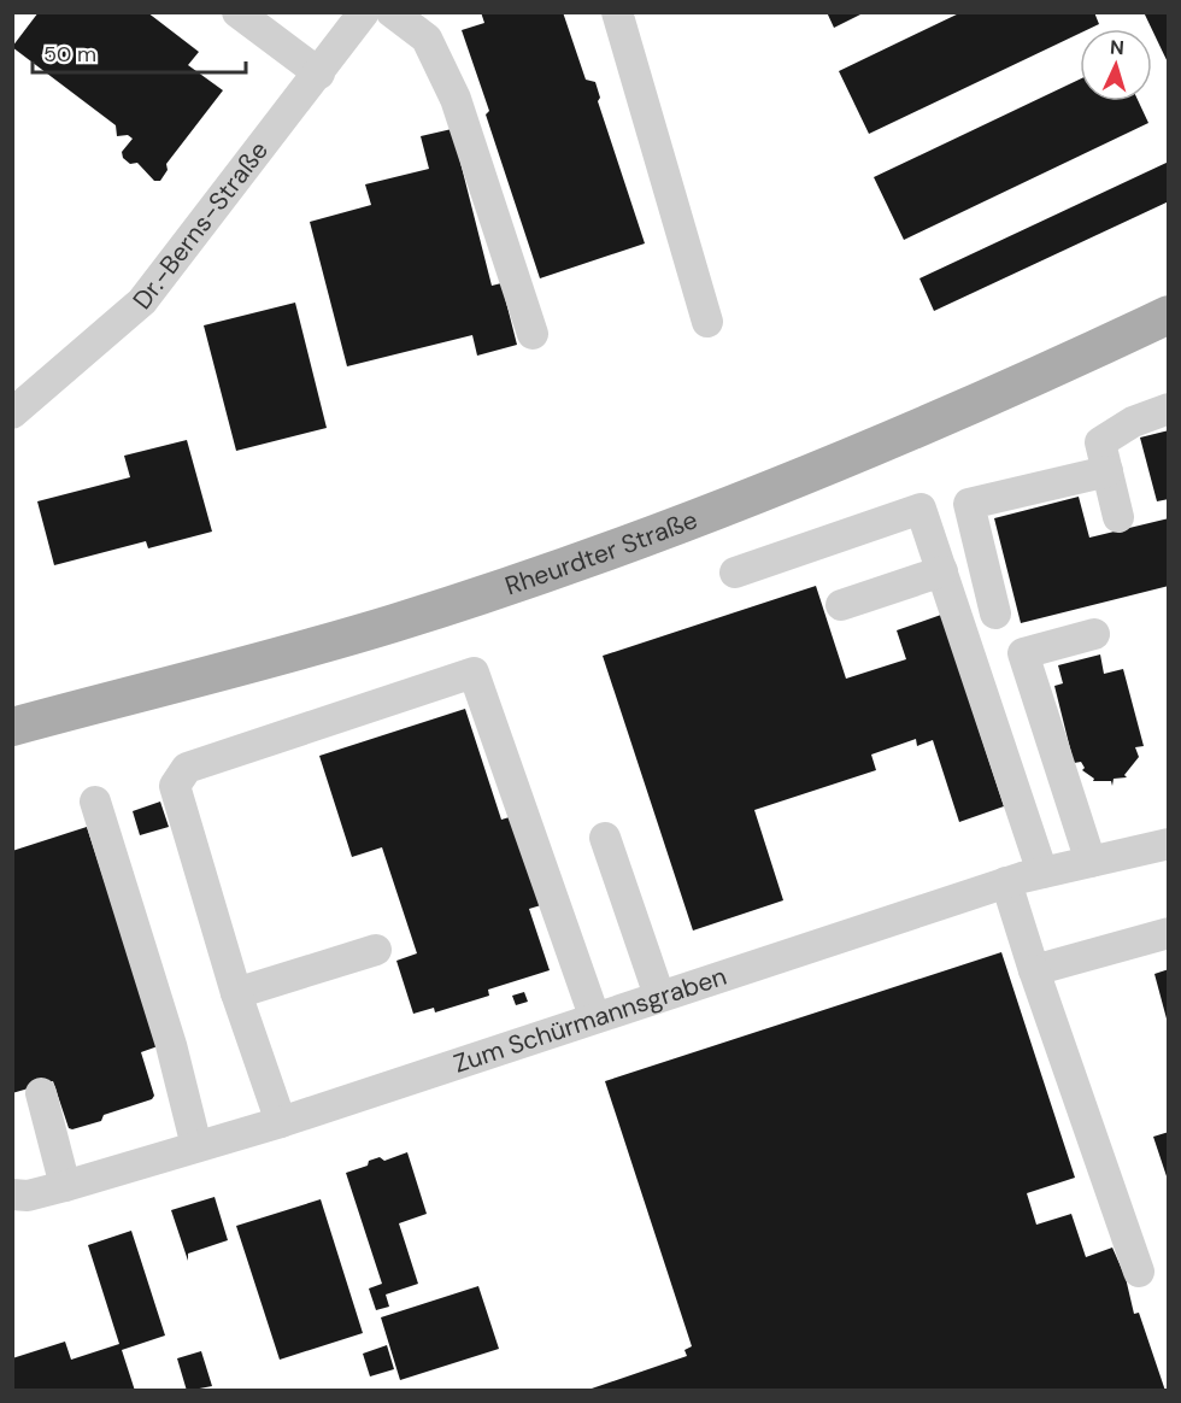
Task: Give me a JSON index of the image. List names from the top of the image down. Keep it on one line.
{"streets":{"main road":["Rheurdter Straße"],"street":["Dr.-Berns-Straße","Zum Schürmannsgraben"]},"scale_bar":"50 m","north":"top"}
